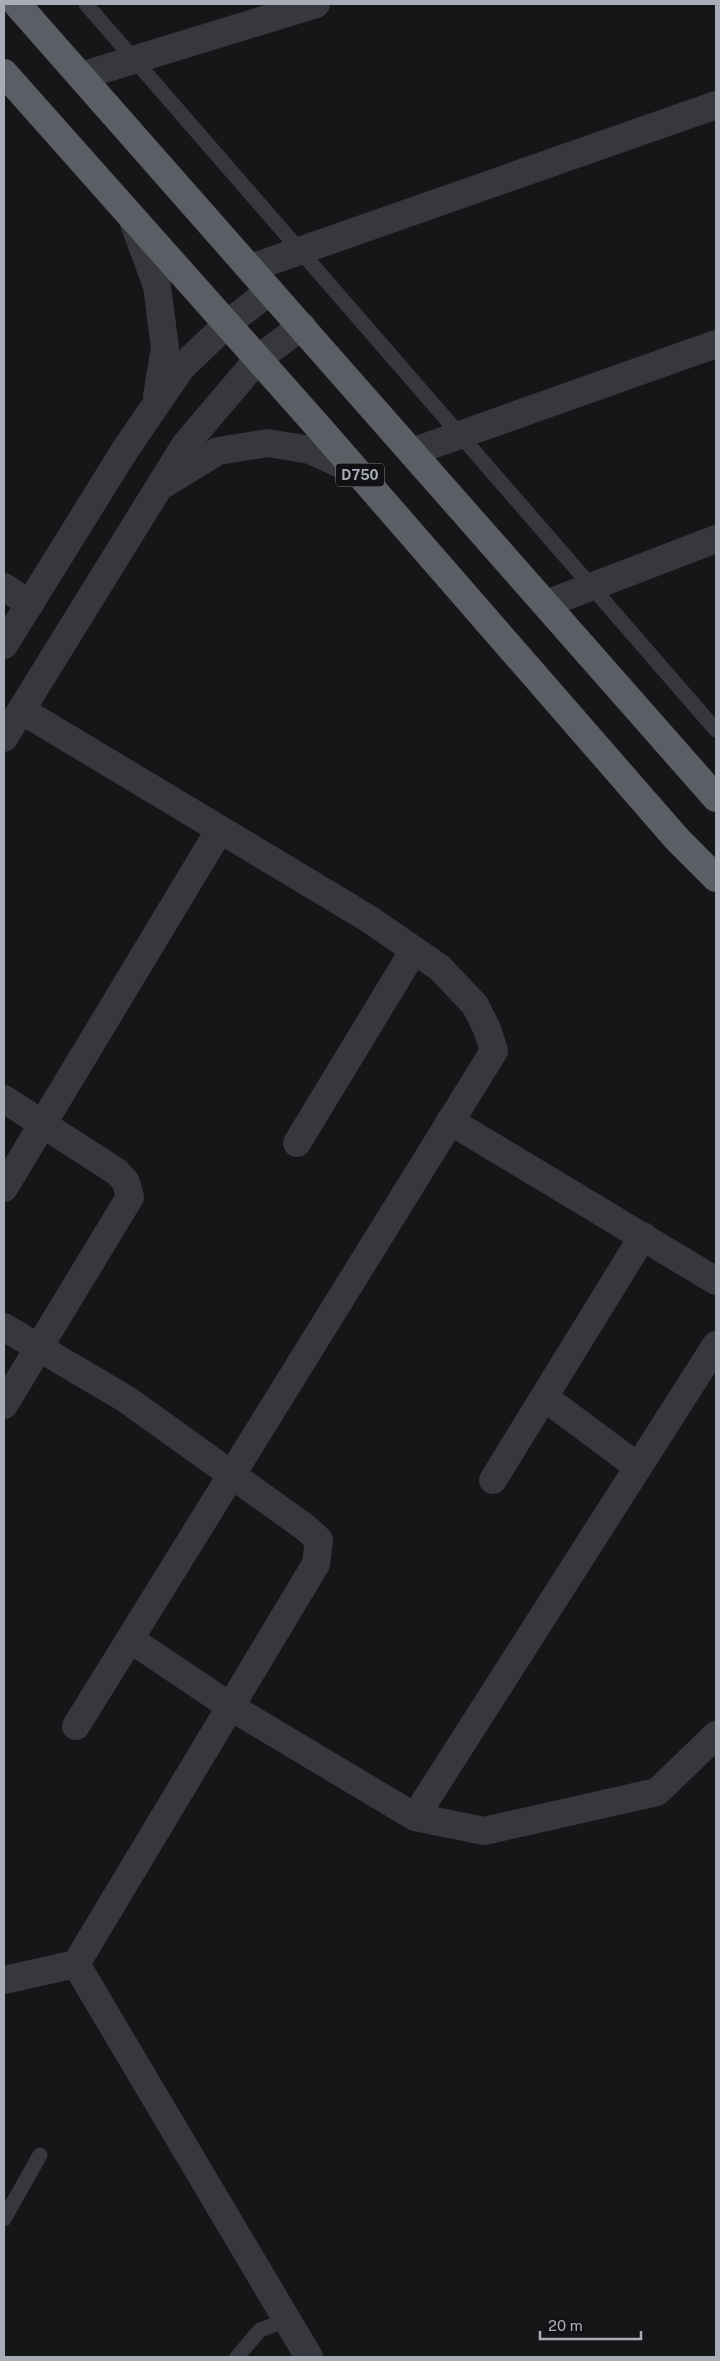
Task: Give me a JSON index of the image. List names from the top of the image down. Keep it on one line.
{"streets":{"highway":["D750"]},"scale_bar":"20 m"}
